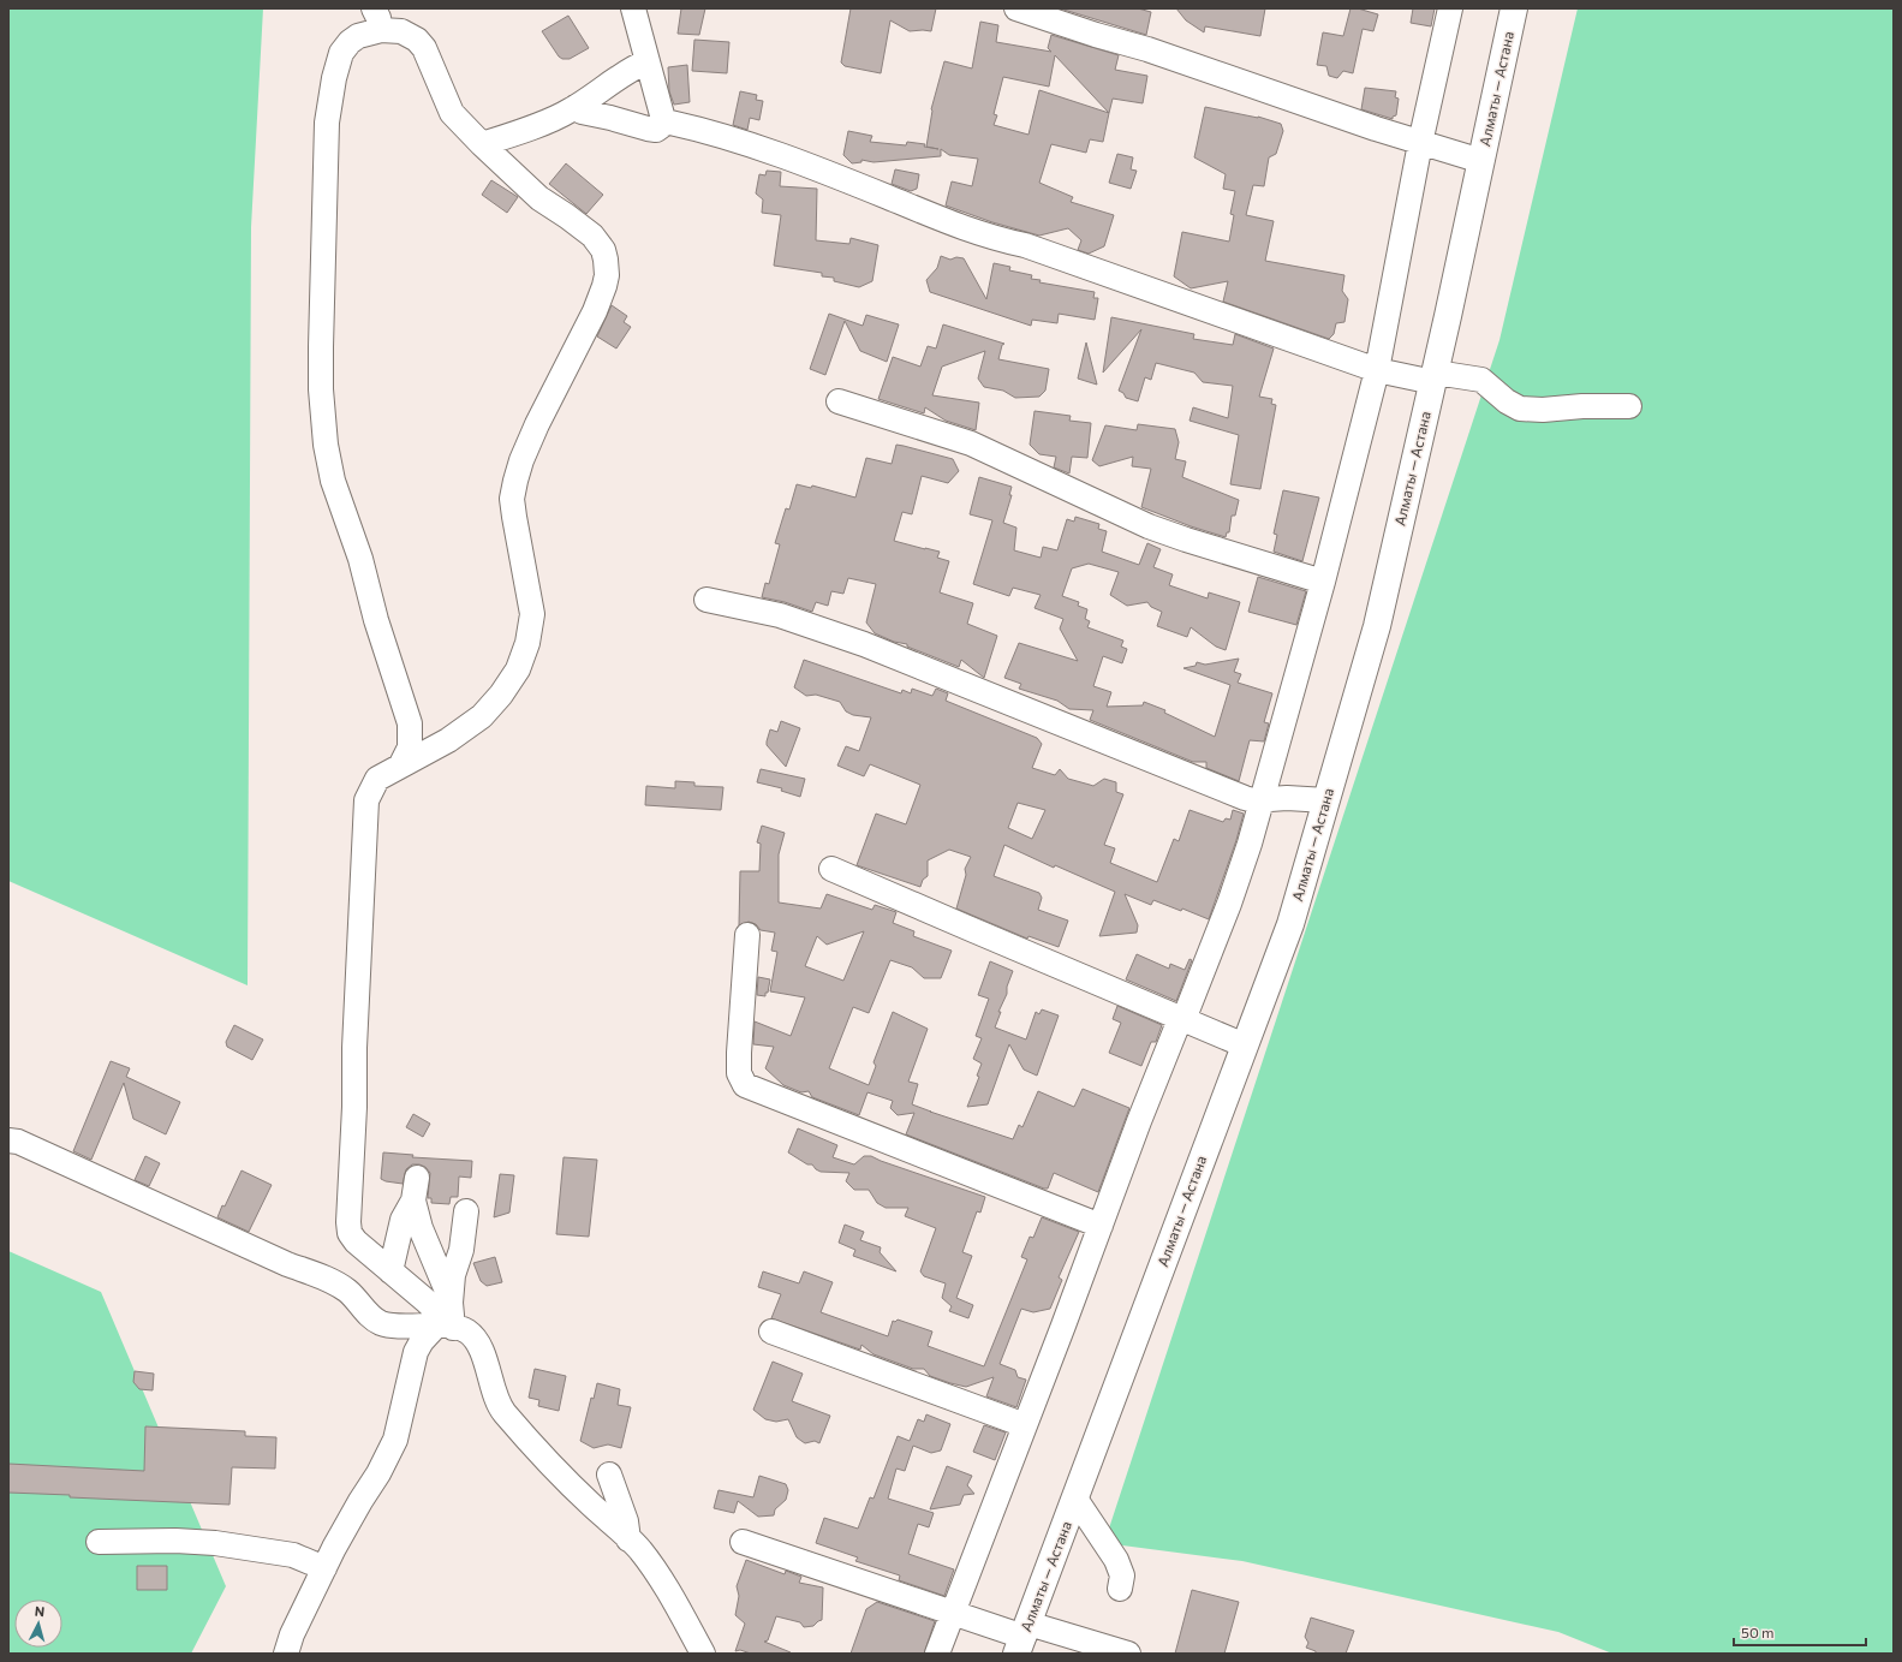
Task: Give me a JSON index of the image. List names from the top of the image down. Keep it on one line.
{"streets":{"highway":["Алматы — Астана"]},"scale_bar":"50 m","north":"top"}
